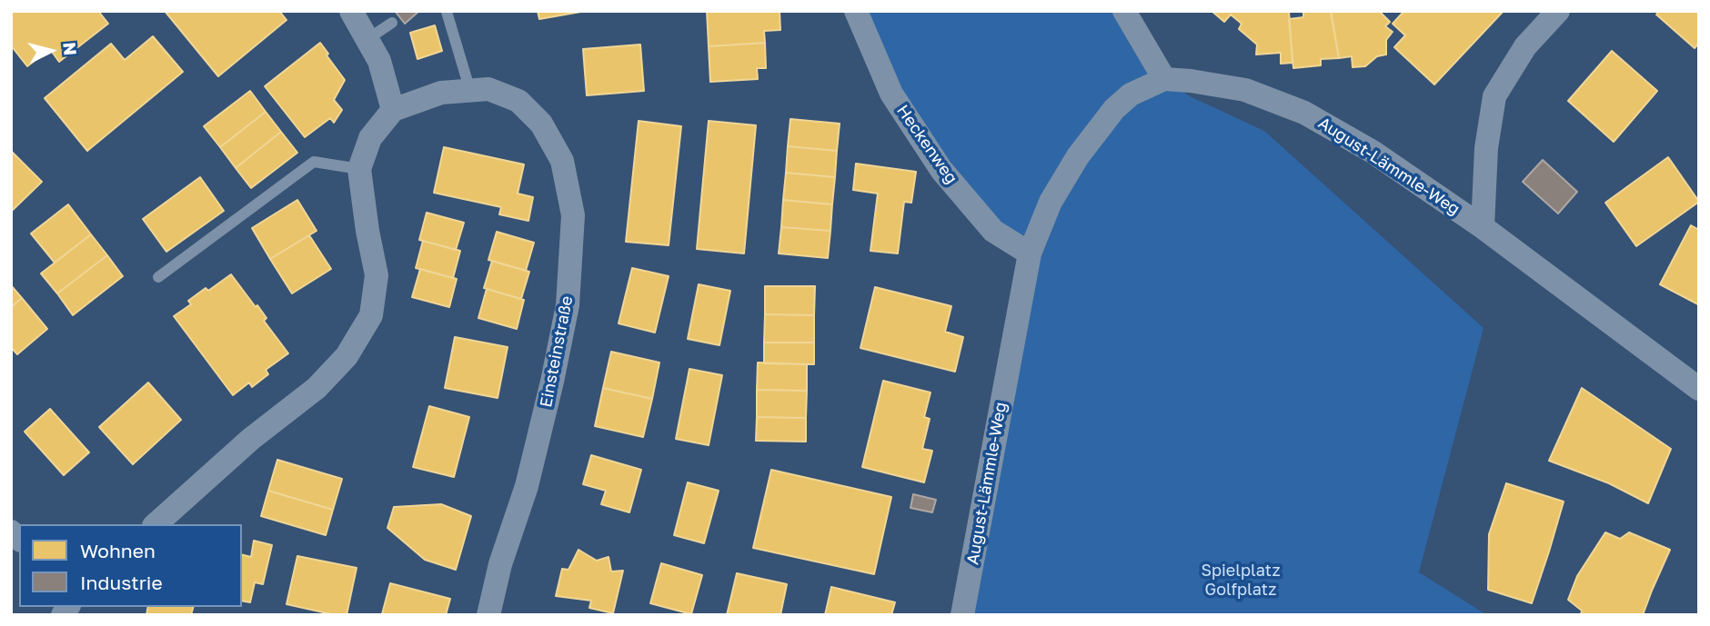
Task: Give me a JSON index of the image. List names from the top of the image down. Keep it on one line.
{"streets":{"street":["Heckenweg","August-Lämmle-Weg","Einsteinstraße"]},"crossings":[["Heckenweg","August-Lämmle-Weg"]],"parks":["Spielplatz Golfplatz"],"legend":["Wohnen","Industrie"],"north":"right"}
